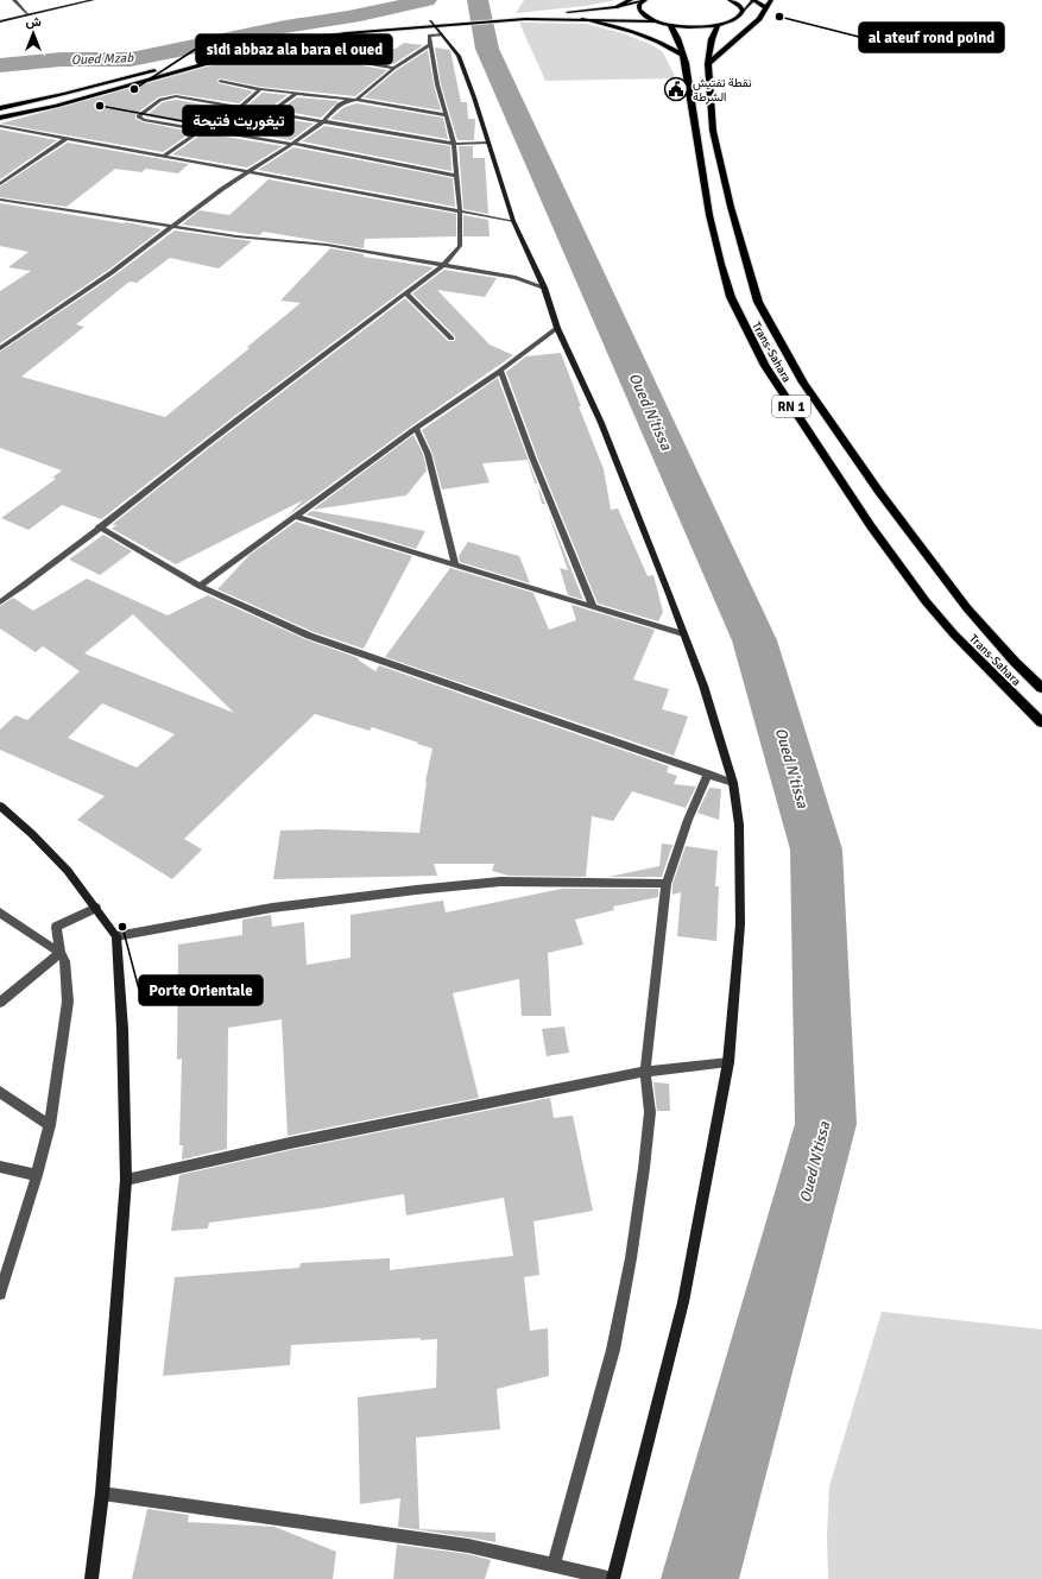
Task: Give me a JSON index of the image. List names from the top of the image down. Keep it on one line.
{"streets":{"highway":["Trans-Sahara","RN 1"]},"water":["Oued Mzab","Oued N'tissa"],"places":{"other":["al ateuf rond poind","sidi abbaz ala bara el oued","تيغوريت فتيحة","Porte Orientale"],"public building":["نقطة تفتيش الشرطة"]},"north":"top"}
